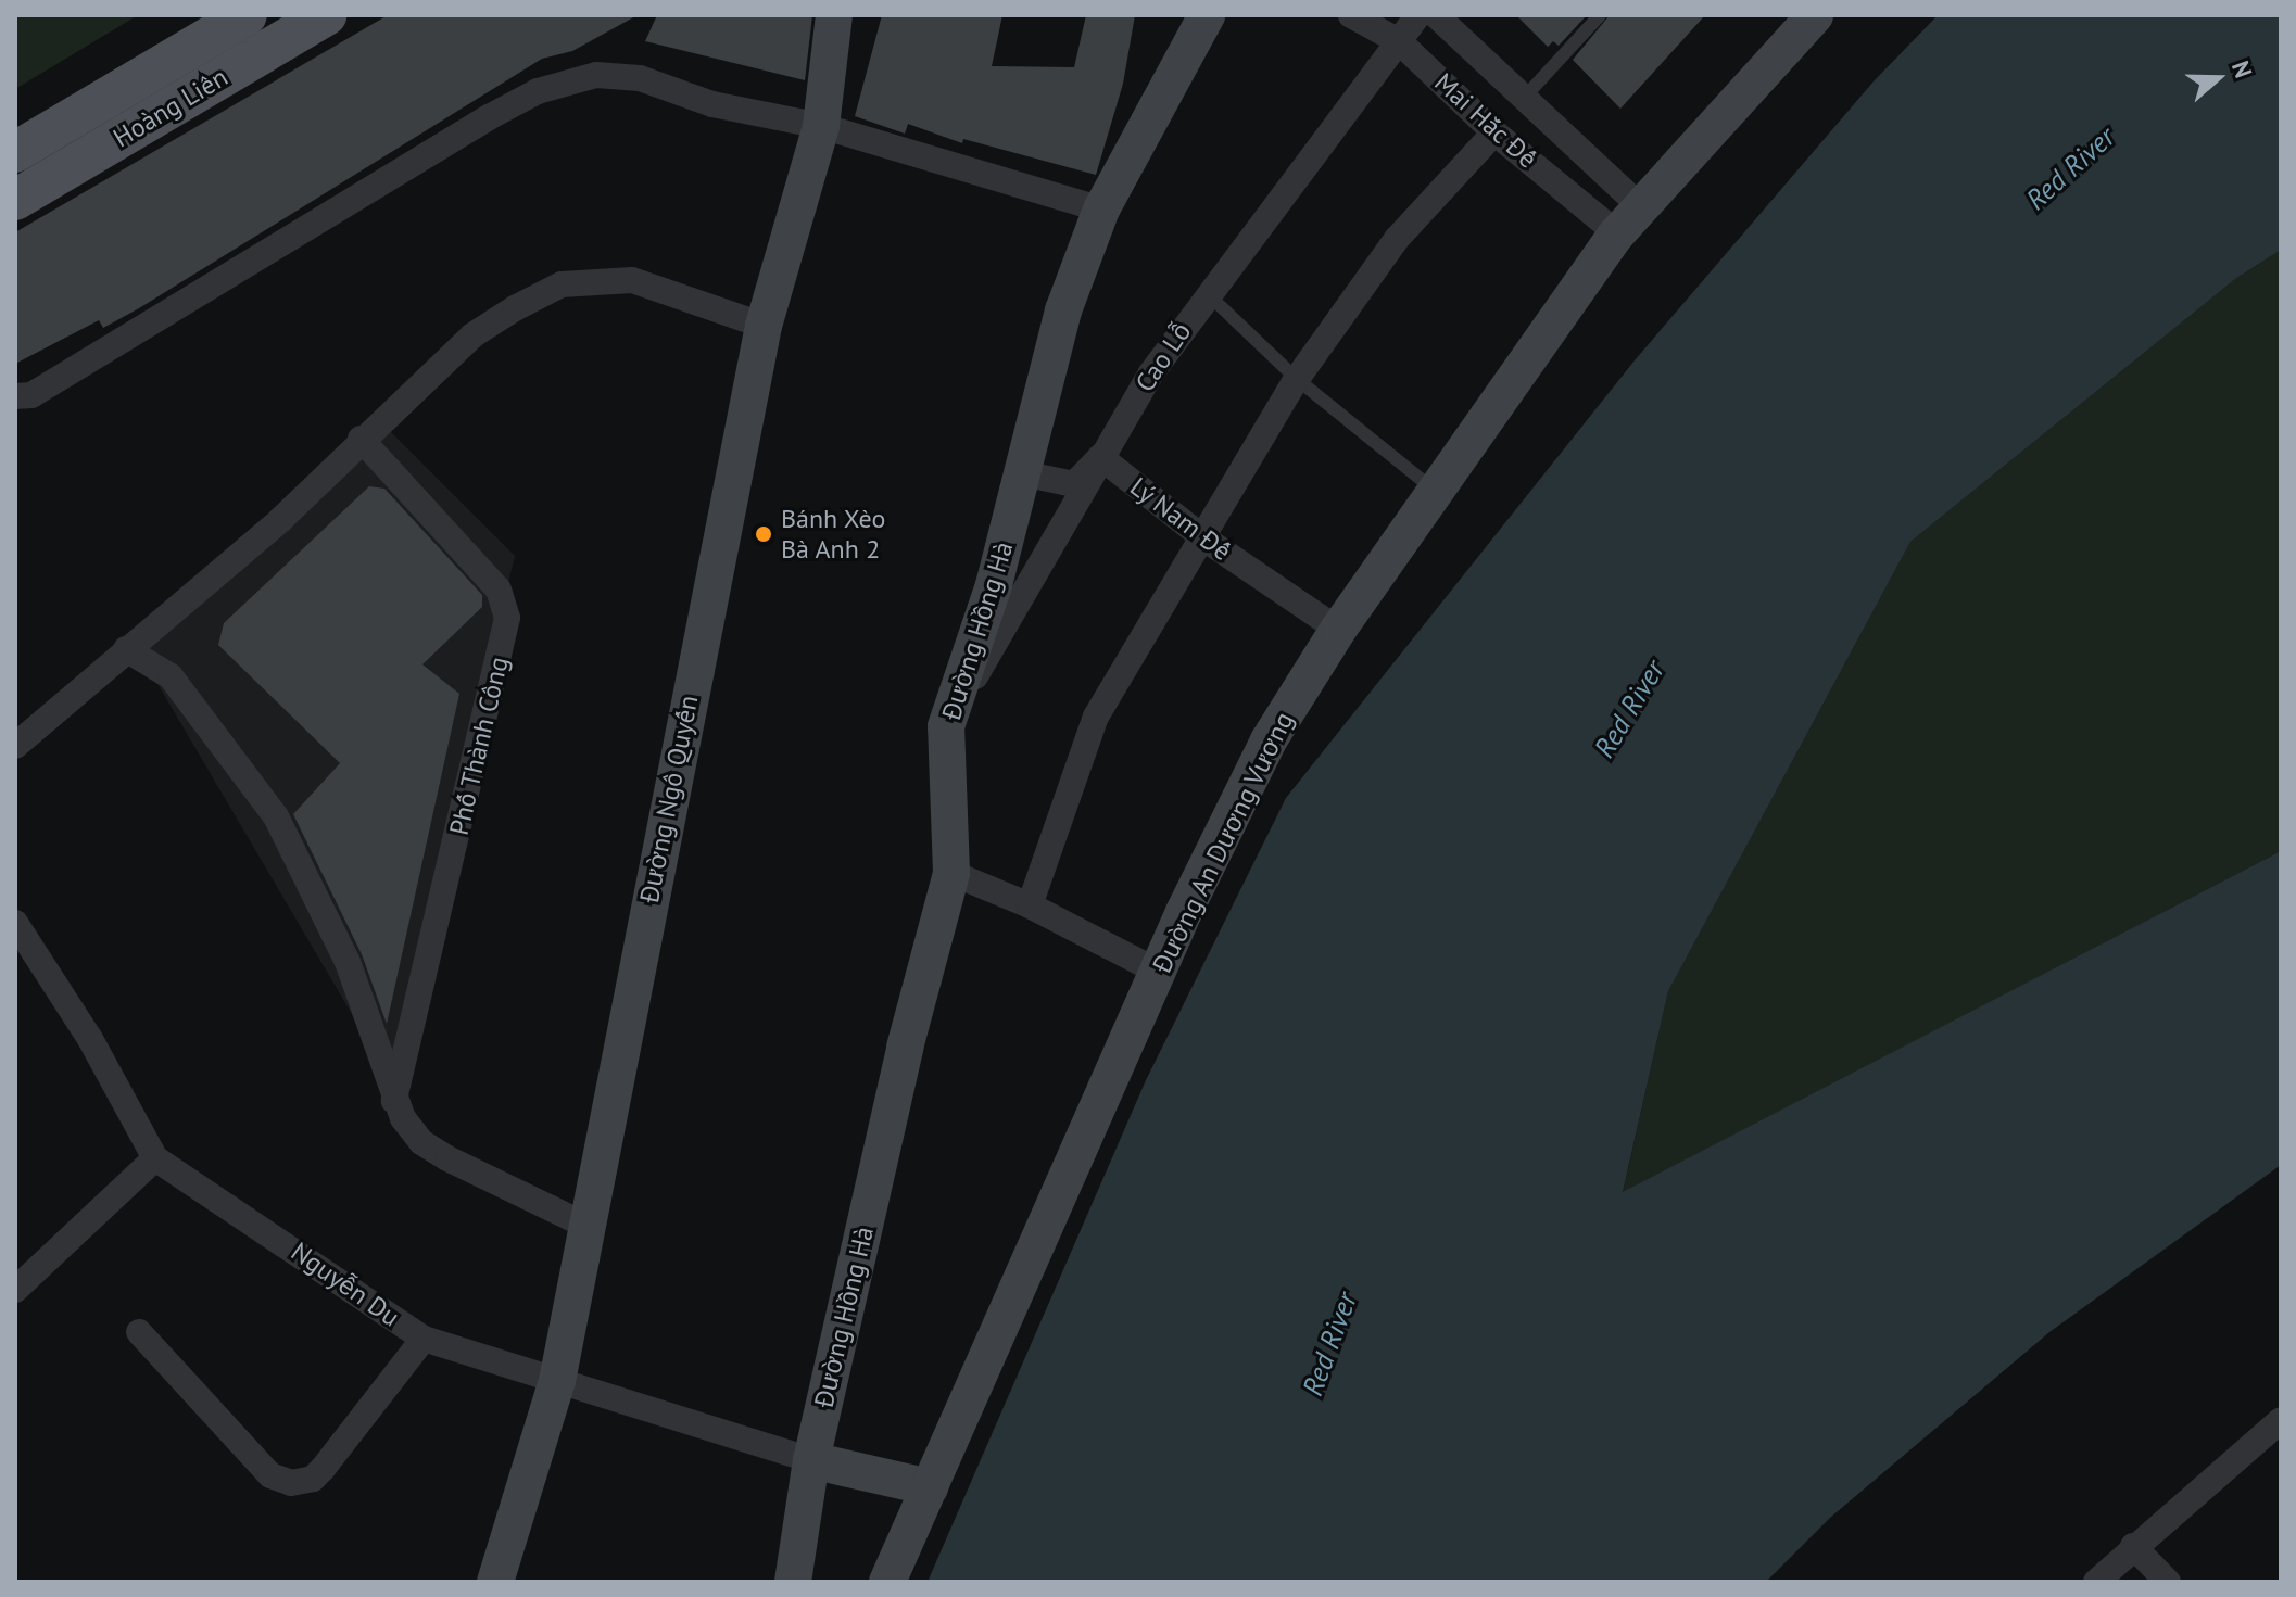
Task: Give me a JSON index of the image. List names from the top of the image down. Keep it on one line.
{"streets":{"main road":["Hoàng Liên"],"street":["Mai Hắc Đế","Cao Lỗ","Lý Nam Đế","Đường Hồng Hà","Phố Thành Công","Đường Ngô Quyến","Đường An Dương Vương","Nguyễn Du"]},"crossings":[["Mai Hắc Đế","Cao Lỗ"],["Mai Hắc Đế","Đường An Dương Vương"],["Cao Lỗ","Lý Nam Đế"],["Cao Lỗ","Đường Hồng Hà"],["Lý Nam Đế","Đường An Dương Vương"],["Đường Hồng Hà","Nguyễn Du"],["Đường Ngô Quyến","Nguyễn Du"]],"water":["Red River"],"places":["Bánh Xèo Bà Anh 2"],"north":"right"}
